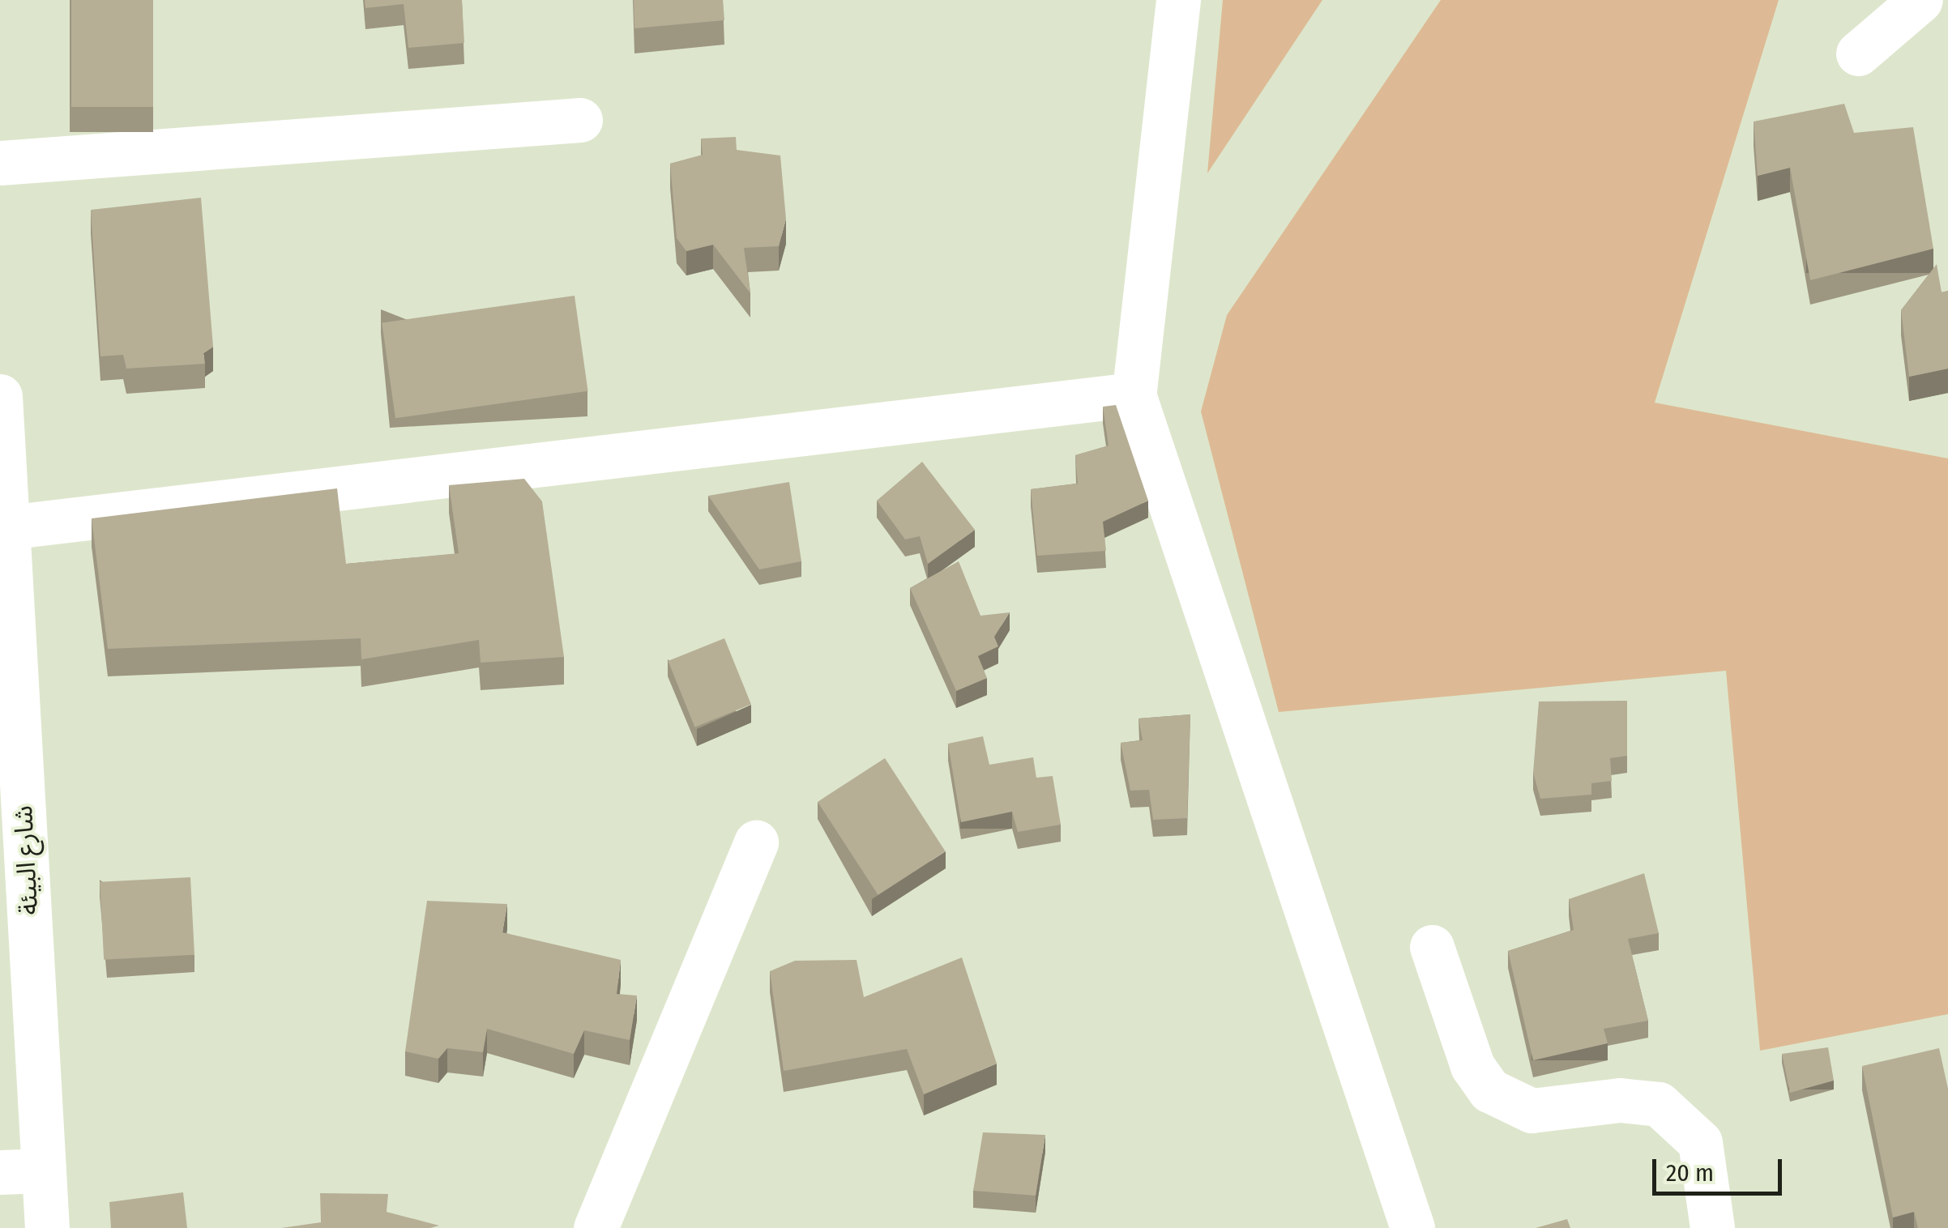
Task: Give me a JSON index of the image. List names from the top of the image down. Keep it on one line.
{"streets":{"street":["شارع البيئة"]},"scale_bar":"20 m"}
